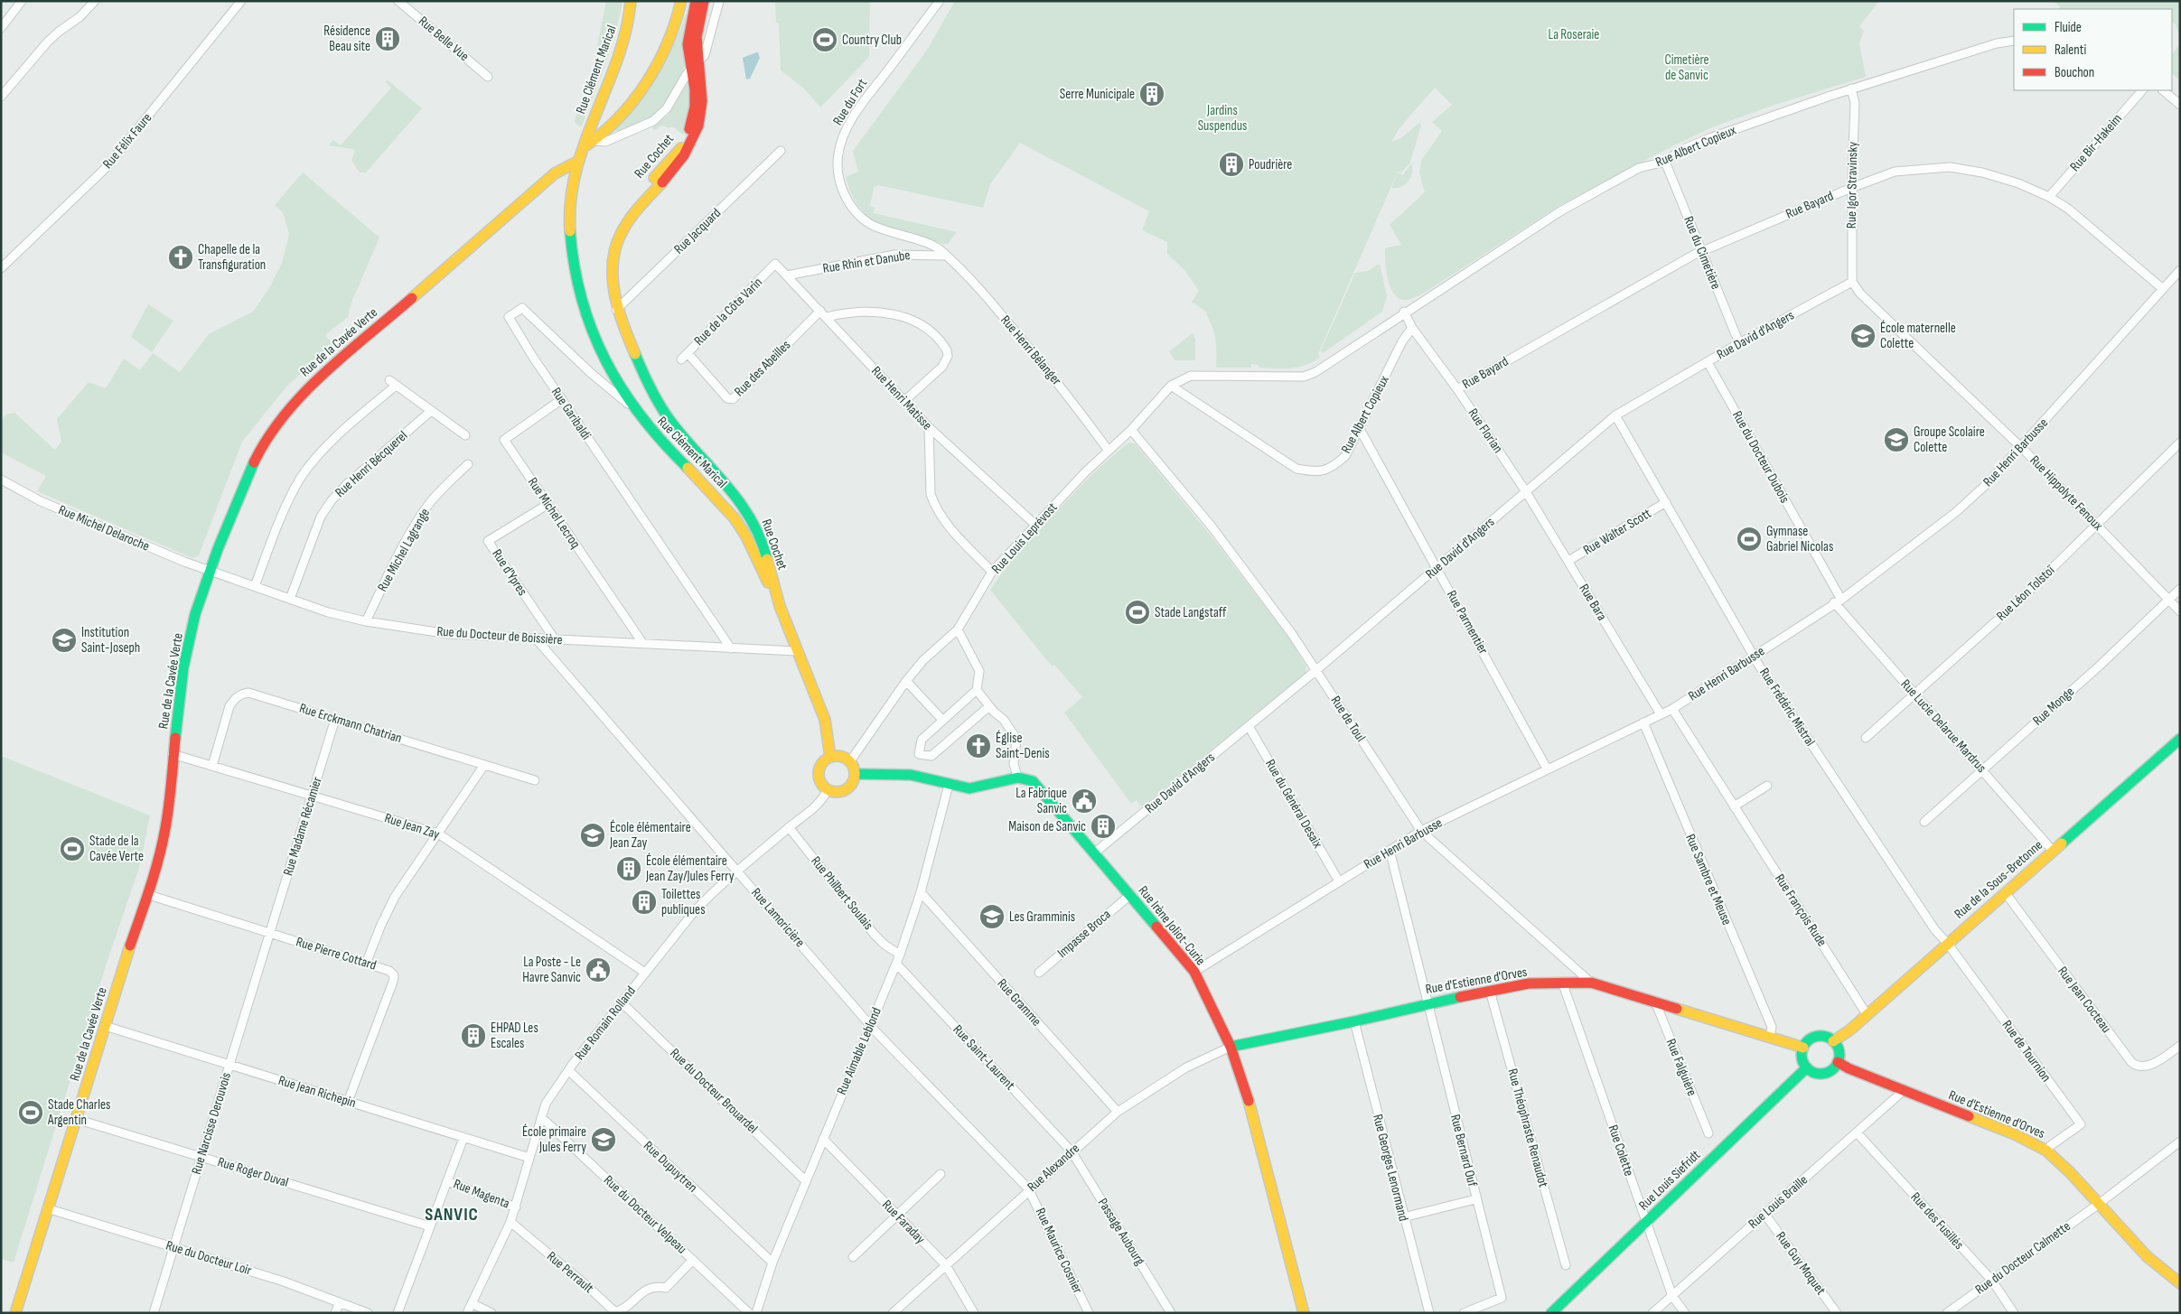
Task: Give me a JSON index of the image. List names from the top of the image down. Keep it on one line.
{"streets":{"street":["Rue Belle Vue","Rue Clément Marical","Rue du Fort","Rue Félix Faure","Rue Bir-Hakeim","Rue Albert Copieux","Rue Cochet","Rue Igor Stravinsky","Rue Bayard","Rue Jacquard","Rue du Cimetière","Rue Rhin et Danube","Rue de la Côte Varin","Rue David d'Angers","Rue de la Cavée Verte","Rue Henri Bélanger","Rue des Abeilles","Rue Henri Matisse","Rue Garibaldi","Rue Florian","Rue Henri Barbusse","Rue du Docteur Dubois","Rue Henri Bécquerel","Rue Hippolyte Fenoux","Rue Michel Lecroq","Rue Michel Delaroche","Rue Walter Scott","Rue Louis Leprévost","Rue Michel Lagrange","Rue d'Ypres","Rue Léon Tolstoï","Rue Bara","Rue Parmentier","Rue du Docteur de Boissière","Rue Monge","Rue Frédéric Mistral","Rue de Toul","Rue Erckmann Chatrian","Rue Lucie Delarue Mardrus","Rue du Général Desaix","Rue Madame Récamier","Rue Jean Zay","Rue Sambre et Meuse","Rue de la Sous-Bretonne","Rue Philbert Soulais","Rue François Rude","Rue Lamoricière","Rue Irène Joliot-Curie","Impasse Broca","Rue Pierre Cottard","Rue d'Estienne d'Orves","Rue Jean Cocteau","Rue Gramme","Rue Romain Rolland","Rue Aimable Leblond","Rue de Tournion","Rue Saint-Laurent","Rue Falguière","Rue du Docteur Brouardel","Rue Jean Richepin","Rue Narcisse Derouvois","Rue Théophraste Renaudot","Rue Bernard Ouf","Rue Colette","Rue Dupuytren","Rue Alexandre","Rue Georges Lenormand","Rue Roger Duval","Rue Louis Siefridt","Rue Magenta","Rue Louis Braille","Rue du Docteur Velpeau","Rue des Fusillés","Rue Faraday","Passage Aubourg","Rue Maurice Cosnier","Rue du Docteur Loir","Rue du Docteur Calmette","Rue Guy Moquet","Rue Perrault"]},"crossings":[["Rue Clément Marical","Rue Cochet"],["Rue Clément Marical","Rue de la Cavée Verte"],["Rue Clément Marical","Rue Garibaldi"],["Rue du Fort","Rue Rhin et Danube"],["Rue du Fort","Rue Henri Bélanger"],["Rue Bir-Hakeim","Rue Bayard"],["Rue Albert Copieux","Rue Igor Stravinsky"],["Rue Albert Copieux","Rue du Cimetière"],["Rue Albert Copieux","Rue Henri Bélanger"],["Rue Albert Copieux","Rue Florian"],["Rue Albert Copieux","Rue Louis Leprévost"],["Rue Albert Copieux","Rue Parmentier"],["Rue Albert Copieux","Rue de Toul"],["Rue Cochet","Rue Jacquard"],["Rue Cochet","Rue Louis Leprévost"],["Rue Cochet","Rue du Docteur de Boissière"],["Rue Cochet","Rue Romain Rolland"],["Rue Igor Stravinsky","Rue Bayard"],["Rue Igor Stravinsky","Rue David d'Angers"],["Rue Igor Stravinsky","Rue Hippolyte Fenoux"],["Rue Bayard","Rue du Cimetière"],["Rue Bayard","Rue Florian"],["Rue Bayard","Rue Henri Barbusse"],["Rue du Cimetière","Rue David d'Angers"],["Rue Rhin et Danube","Rue Henri Bélanger"],["Rue Rhin et Danube","Rue Henri Matisse"],["Rue de la Côte Varin","Rue des Abeilles"],["Rue de la Côte Varin","Rue Henri Matisse"],["Rue David d'Angers","Rue Florian"],["Rue David d'Angers","Rue du Docteur Dubois"],["Rue David d'Angers","Rue Hippolyte Fenoux"],["Rue David d'Angers","Rue Bara"],["Rue David d'Angers","Rue Parmentier"],["Rue David d'Angers","Rue Frédéric Mistral"],["Rue David d'Angers","Rue de Toul"],["Rue David d'Angers","Rue du Général Desaix"],["Rue David d'Angers","Rue Irène Joliot-Curie"],["Rue de la Cavée Verte","Rue Michel Delaroche"],["Rue de la Cavée Verte","Rue du Docteur de Boissière"],["Rue de la Cavée Verte","Rue Jean Zay"],["Rue de la Cavée Verte","Rue Pierre Cottard"],["Rue de la Cavée Verte","Rue Jean Richepin"],["Rue de la Cavée Verte","Rue Roger Duval"],["Rue de la Cavée Verte","Rue du Docteur Loir"],["Rue Henri Bélanger","Rue Louis Leprévost"],["Rue des Abeilles","Rue Henri Matisse"],["Rue Henri Matisse","Rue Louis Leprévost"],["Rue Garibaldi","Rue Michel Lecroq"],["Rue Garibaldi","Rue du Docteur de Boissière"],["Rue Florian","Rue Bara"],["Rue Henri Barbusse","Rue du Docteur Dubois"],["Rue Henri Barbusse","Rue Hippolyte Fenoux"],["Rue Henri Barbusse","Rue Bara"],["Rue Henri Barbusse","Rue Parmentier"],["Rue Henri Barbusse","Rue Frédéric Mistral"],["Rue Henri Barbusse","Rue de Toul"],["Rue Henri Barbusse","Rue Lucie Delarue Mardrus"],["Rue Henri Barbusse","Rue du Général Desaix"],["Rue Henri Barbusse","Rue Sambre et Meuse"],["Rue Henri Barbusse","Rue François Rude"],["Rue Henri Barbusse","Rue Irène Joliot-Curie"],["Rue Henri Barbusse","Rue Bernard Ouf"],["Rue du Docteur Dubois","Rue Lucie Delarue Mardrus"],["Rue Henri Bécquerel","Rue du Docteur de Boissière"],["Rue Hippolyte Fenoux","Rue Léon Tolstoï"],["Rue Hippolyte Fenoux","Rue Monge"],["Rue Michel Lecroq","Rue d'Ypres"],["Rue Michel Lecroq","Rue du Docteur de Boissière"],["Rue Michel Delaroche","Rue du Docteur de Boissière"],["Rue Walter Scott","Rue Bara"],["Rue Walter Scott","Rue Frédéric Mistral"],["Rue Louis Leprévost","Rue Romain Rolland"],["Rue Michel Lagrange","Rue du Docteur de Boissière"],["Rue d'Ypres","Rue du Docteur de Boissière"],["Rue Léon Tolstoï","Rue Lucie Delarue Mardrus"],["Rue du Docteur de Boissière","Rue Lamoricière"],["Rue Monge","Rue Lucie Delarue Mardrus"],["Rue Frédéric Mistral","Rue de la Sous-Bretonne"],["Rue Frédéric Mistral","Rue de Tournion"],["Rue de Toul","Rue d'Estienne d'Orves"],["Rue Erckmann Chatrian","Rue Madame Récamier"],["Rue Erckmann Chatrian","Rue Jean Zay"],["Rue Lucie Delarue Mardrus","Rue de la Sous-Bretonne"],["Rue Madame Récamier","Rue Jean Zay"],["Rue Madame Récamier","Rue Pierre Cottard"],["Rue Madame Récamier","Rue Narcisse Derouvois"],["Rue Jean Zay","Rue Romain Rolland"],["Rue Sambre et Meuse","Rue d'Estienne d'Orves"],["Rue de la Sous-Bretonne","Rue François Rude"],["Rue de la Sous-Bretonne","Rue d'Estienne d'Orves"],["Rue de la Sous-Bretonne","Rue Jean Cocteau"],["Rue de la Sous-Bretonne","Rue de Tournion"],["Rue de la Sous-Bretonne","Rue Louis Siefridt"],["Rue Philbert Soulais","Rue Romain Rolland"],["Rue Philbert Soulais","Rue Aimable Leblond"],["Rue Lamoricière","Rue Romain Rolland"],["Rue Lamoricière","Rue Aimable Leblond"],["Rue Lamoricière","Rue Alexandre"],["Rue Lamoricière","Rue Maurice Cosnier"],["Rue Irène Joliot-Curie","Impasse Broca"],["Rue Irène Joliot-Curie","Rue d'Estienne d'Orves"],["Rue Irène Joliot-Curie","Rue Alexandre"],["Rue Pierre Cottard","Rue Jean Richepin"],["Rue Pierre Cottard","Rue Narcisse Derouvois"],["Rue d'Estienne d'Orves","Rue de Tournion"],["Rue d'Estienne d'Orves","Rue Falguière"],["Rue d'Estienne d'Orves","Rue Théophraste Renaudot"],["Rue d'Estienne d'Orves","Rue Bernard Ouf"],["Rue d'Estienne d'Orves","Rue Colette"],["Rue d'Estienne d'Orves","Rue Alexandre"],["Rue d'Estienne d'Orves","Rue Georges Lenormand"],["Rue d'Estienne d'Orves","Rue Louis Siefridt"],["Rue d'Estienne d'Orves","Rue Louis Braille"],["Rue d'Estienne d'Orves","Rue du Docteur Calmette"],["Rue Gramme","Rue Aimable Leblond"],["Rue Gramme","Rue Alexandre"],["Rue Romain Rolland","Rue du Docteur Brouardel"],["Rue Romain Rolland","Rue Jean Richepin"],["Rue Romain Rolland","Rue Dupuytren"],["Rue Romain Rolland","Rue Magenta"],["Rue Romain Rolland","Rue du Docteur Velpeau"],["Rue Romain Rolland","Rue Perrault"],["Rue Aimable Leblond","Rue Saint-Laurent"],["Rue Aimable Leblond","Rue du Docteur Brouardel"],["Rue Aimable Leblond","Rue Dupuytren"],["Rue Aimable Leblond","Rue Faraday"],["Rue Saint-Laurent","Rue Alexandre"],["Rue Saint-Laurent","Passage Aubourg"],["Rue Jean Richepin","Rue Narcisse Derouvois"],["Rue Narcisse Derouvois","Rue Roger Duval"],["Rue Narcisse Derouvois","Rue du Docteur Loir"],["Rue Colette","Rue Louis Siefridt"],["Rue Colette","Rue Louis Braille"],["Rue Alexandre","Rue Faraday"],["Rue Alexandre","Passage Aubourg"],["Rue Alexandre","Rue Maurice Cosnier"],["Rue Louis Braille","Rue des Fusillés"],["Rue Louis Braille","Rue Guy Moquet"],["Rue du Docteur Velpeau","Rue Perrault"],["Rue des Fusillés","Rue du Docteur Calmette"]],"districts":["SANVIC"],"parks":["La Roseraie","Cimetière de Sanvic","Jardins Suspendus"],"places":{"building":["Résidence Beau site","Serre Municipale","Poudrière","Maison de Sanvic","École élémentaire Jean Zay/Jules Ferry","Toilettes publiques","EHPAD Les Escales"],"sports":["Country Club","Gymnase Gabriel Nicolas","Stade Langstaff","Stade de la Cavée Verte","Stade Charles Argentin"],"church":["Chapelle de la Transfiguration","Église Saint-Denis"],"school or university":["École maternelle Colette","Groupe Scolaire Colette","Institution Saint-Joseph","École élémentaire Jean Zay","Les Gramminis","École primaire Jules Ferry"],"public building":["La Fabrique Sanvic","La Poste - Le Havre Sanvic"]},"legend":["Fluide","Ralenti","Bouchon"]}
